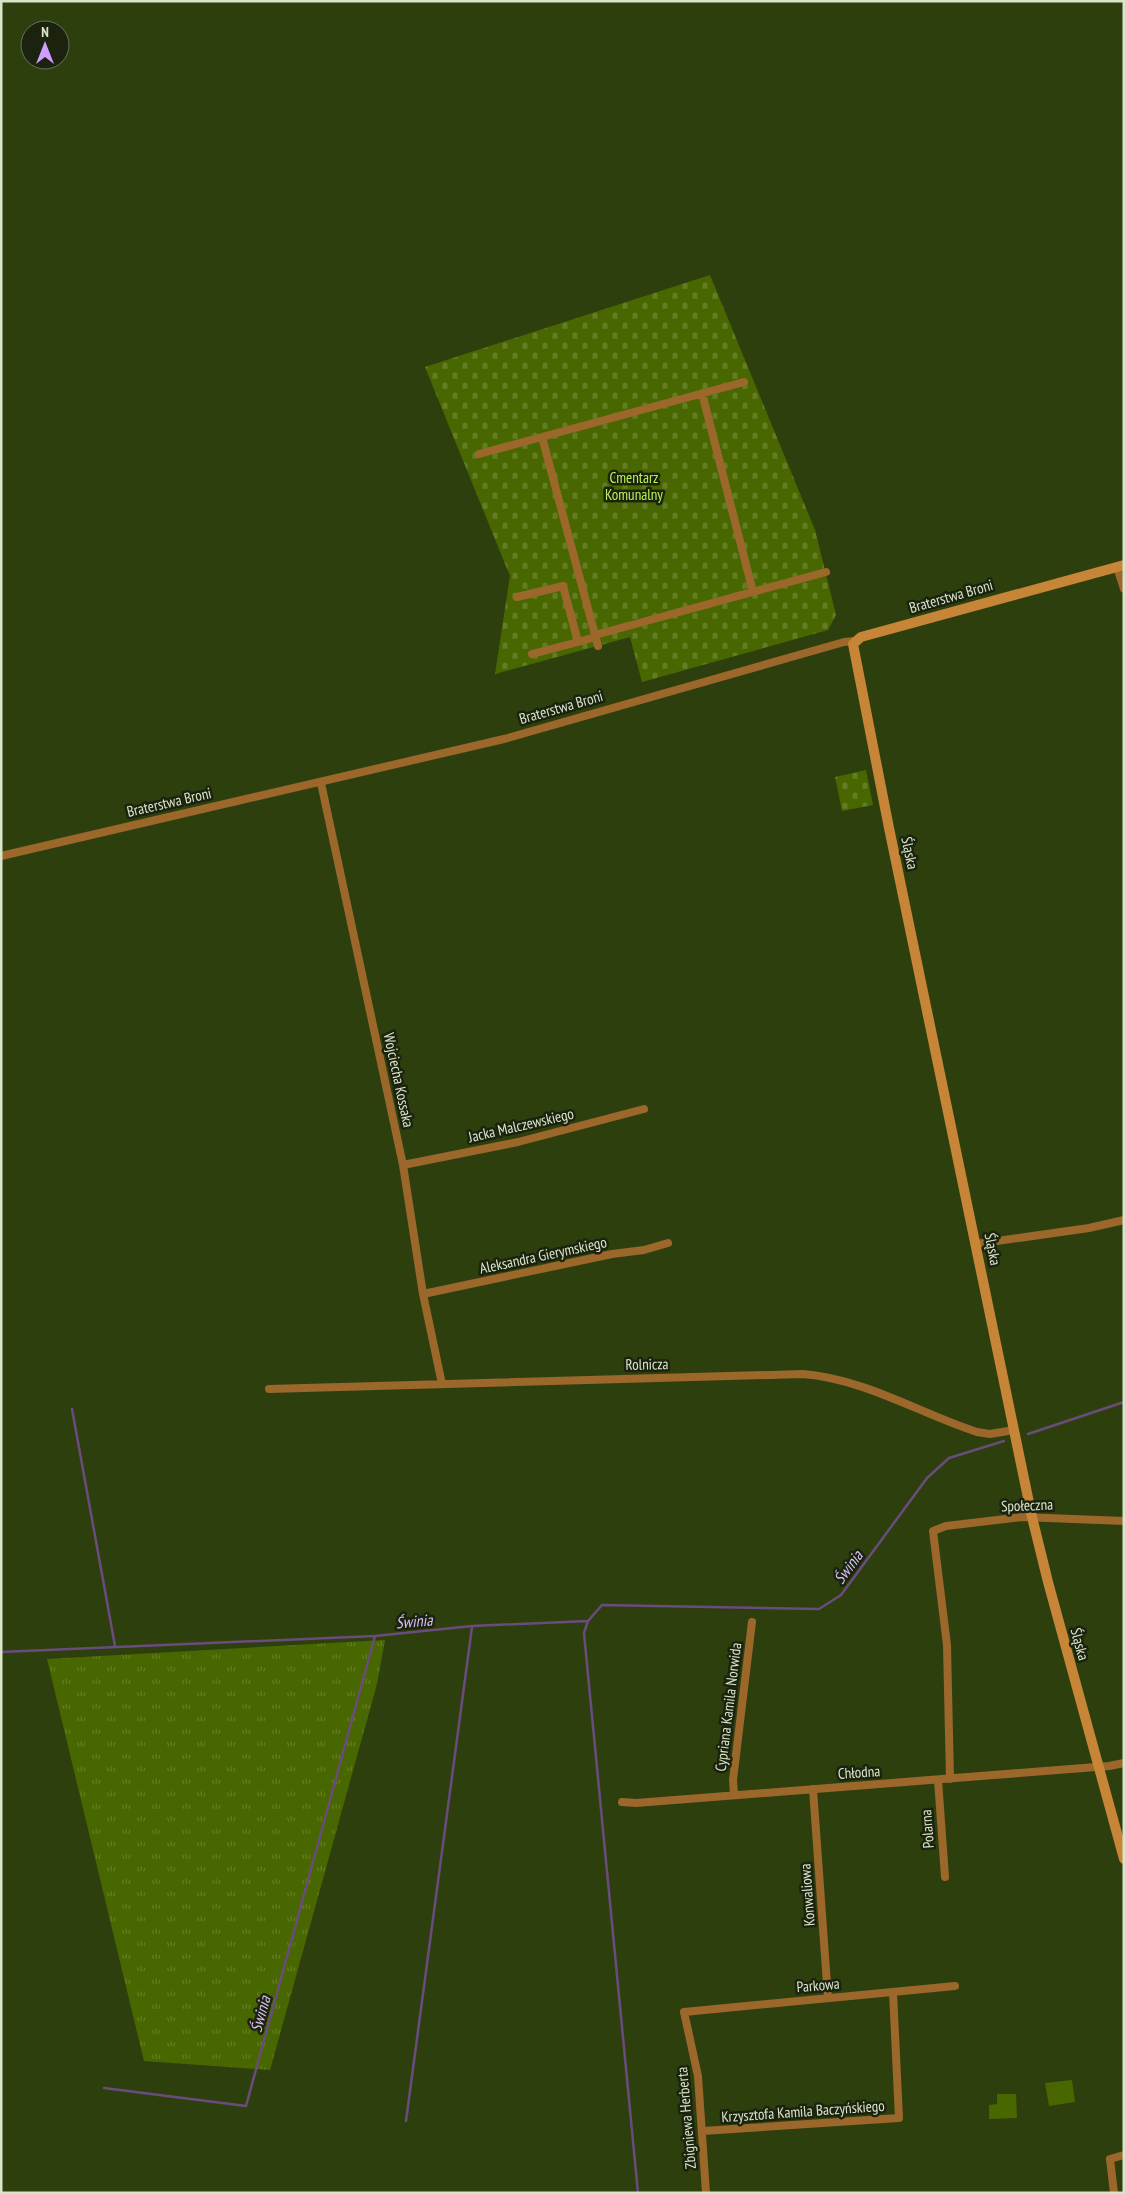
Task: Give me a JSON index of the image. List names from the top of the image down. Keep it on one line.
{"streets":{"street":["Braterstwa Broni","Śląska","Wojciecha Kossaka","Jacka Malczewskiego","Aleksandra Gierymskiego","Rolnicza","Społeczna","Cypriana Kamila Norwida","Chłodna","Polarna","Konwaliowa","Parkowa","Krzysztofa Kamila Baczyńskiego","Zbigniewa Herberta"]},"crossings":[["Braterstwa Broni","Śląska"],["Braterstwa Broni","Wojciecha Kossaka"],["Śląska","Rolnicza"],["Śląska","Społeczna"],["Śląska","Chłodna"],["Wojciecha Kossaka","Jacka Malczewskiego"],["Wojciecha Kossaka","Aleksandra Gierymskiego"],["Wojciecha Kossaka","Rolnicza"],["Społeczna","Chłodna"],["Cypriana Kamila Norwida","Chłodna"],["Chłodna","Polarna"],["Chłodna","Konwaliowa"],["Konwaliowa","Parkowa"],["Parkowa","Krzysztofa Kamila Baczyńskiego"],["Parkowa","Zbigniewa Herberta"],["Krzysztofa Kamila Baczyńskiego","Zbigniewa Herberta"]],"water":["Świnia"],"parks":["Cmentarz Komunalny"],"north":"top"}
